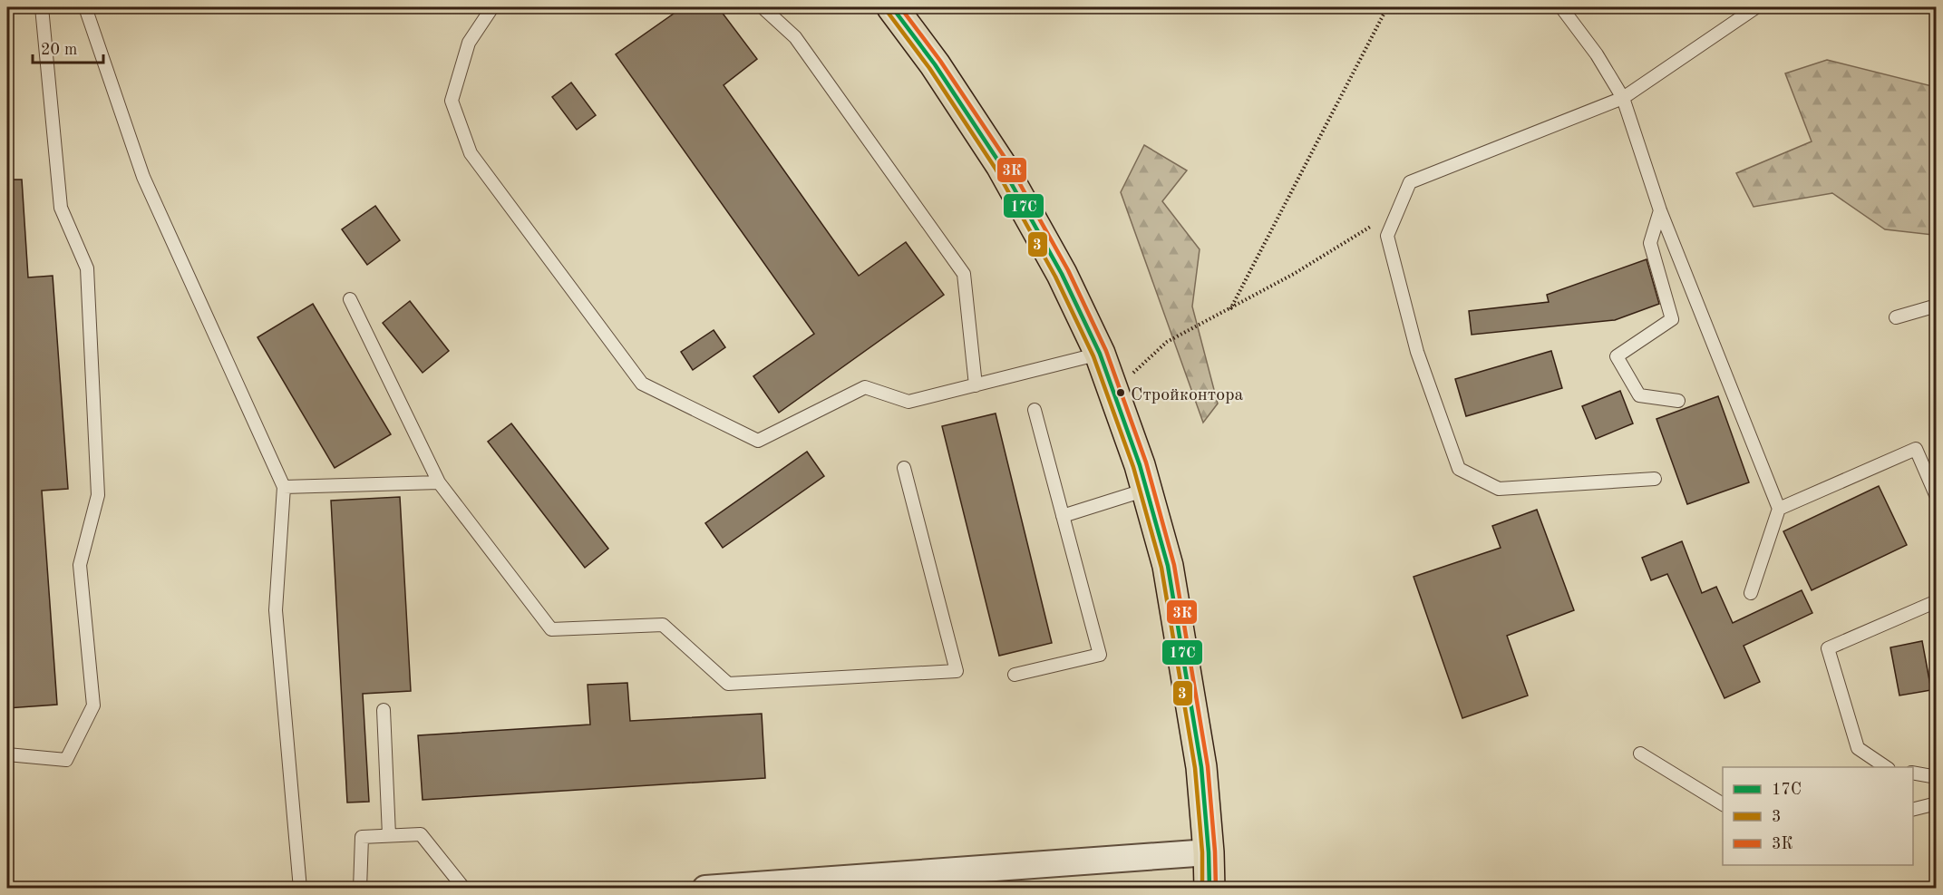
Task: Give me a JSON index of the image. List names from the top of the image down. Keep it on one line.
{"places":["Стройконтора"],"lines":["transit line 17С","transit line 3К","transit line 3"],"legend":["17С","3","3К"],"scale_bar":"20 m"}
